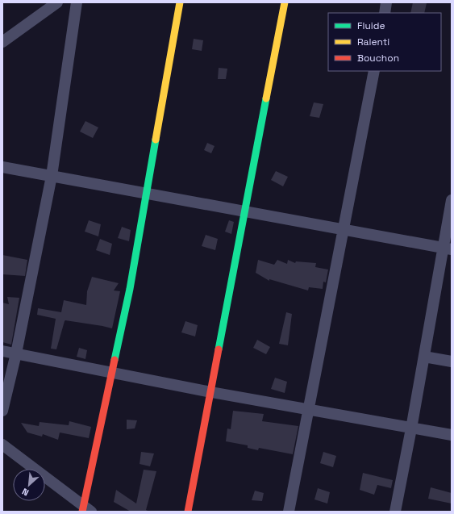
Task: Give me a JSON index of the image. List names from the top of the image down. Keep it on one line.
{"legend":["Fluide","Ralenti","Bouchon"],"north":"bottom left"}
